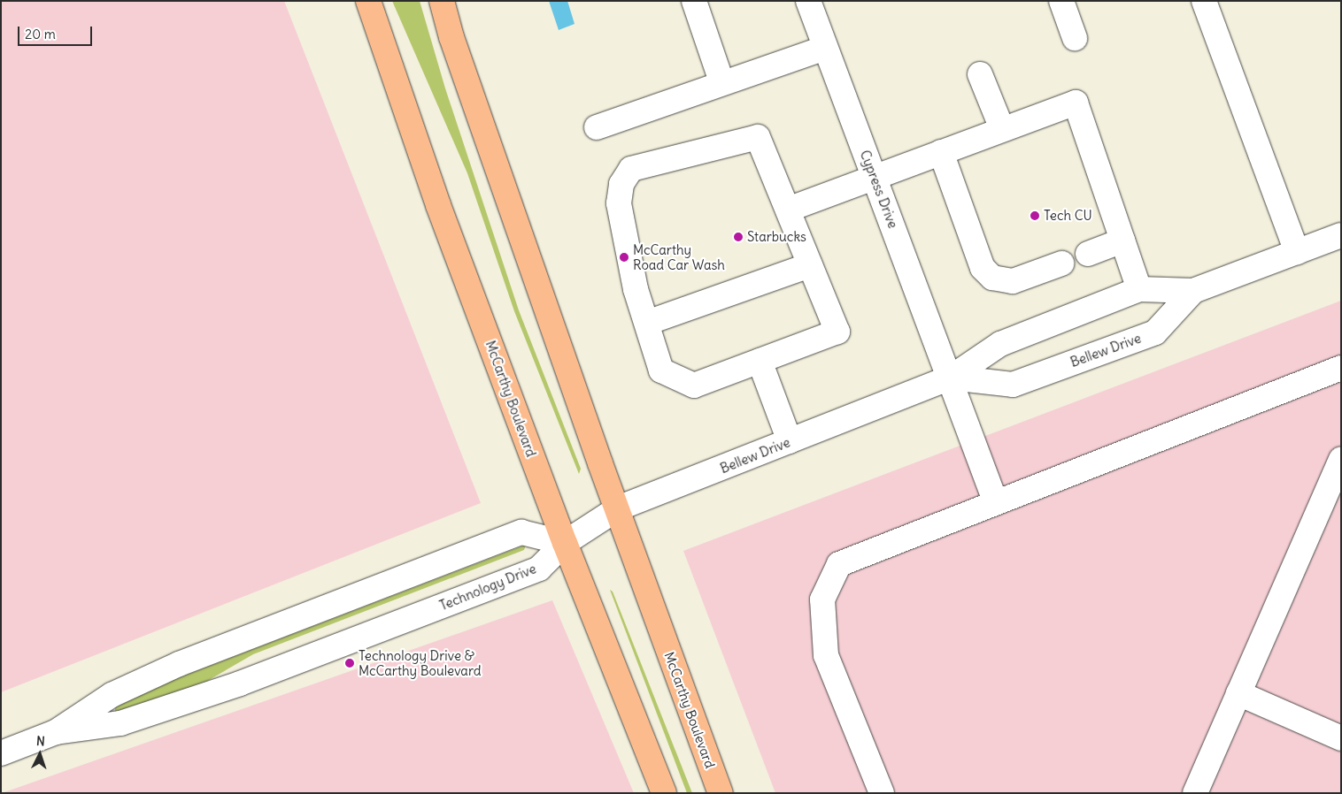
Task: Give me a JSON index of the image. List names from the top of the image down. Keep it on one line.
{"streets":{"main road":["McCarthy Boulevard"],"street":["Cypress Drive","Bellew Drive","Technology Drive"]},"crossings":[["Cypress Drive","Bellew Drive"],["Bellew Drive","McCarthy Boulevard"],["Bellew Drive","Technology Drive"],["McCarthy Boulevard","Technology Drive"]],"places":["Tech CU","Starbucks","McCarthy Road Car Wash","Technology Drive & McCarthy Boulevard"],"scale_bar":"20 m","north":"top"}
